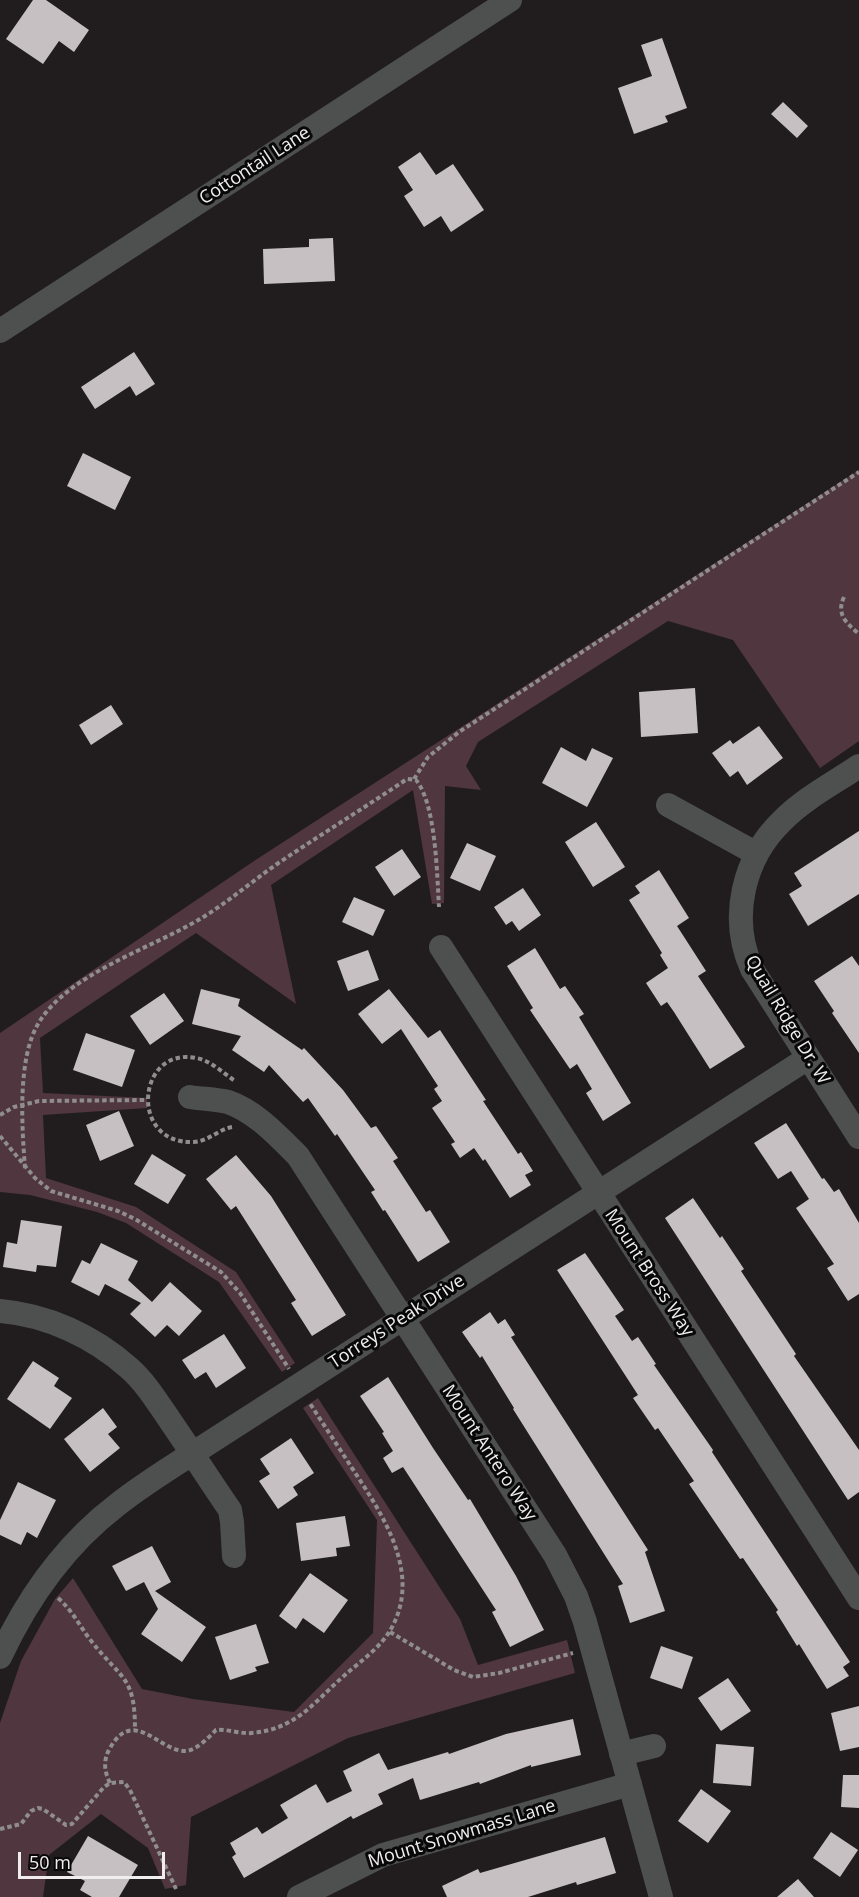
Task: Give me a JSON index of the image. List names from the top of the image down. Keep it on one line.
{"streets":{"street":["Cottontail Lane","Quail Ridge Dr. W","Mount Bross Way","Torreys Peak Drive","Mount Antero Way","Mount Snowmass Lane"]},"crossings":[["Quail Ridge Dr. W","Torreys Peak Drive"],["Mount Bross Way","Torreys Peak Drive"],["Torreys Peak Drive","Mount Antero Way"],["Mount Antero Way","Mount Snowmass Lane"]],"scale_bar":"50 m"}
